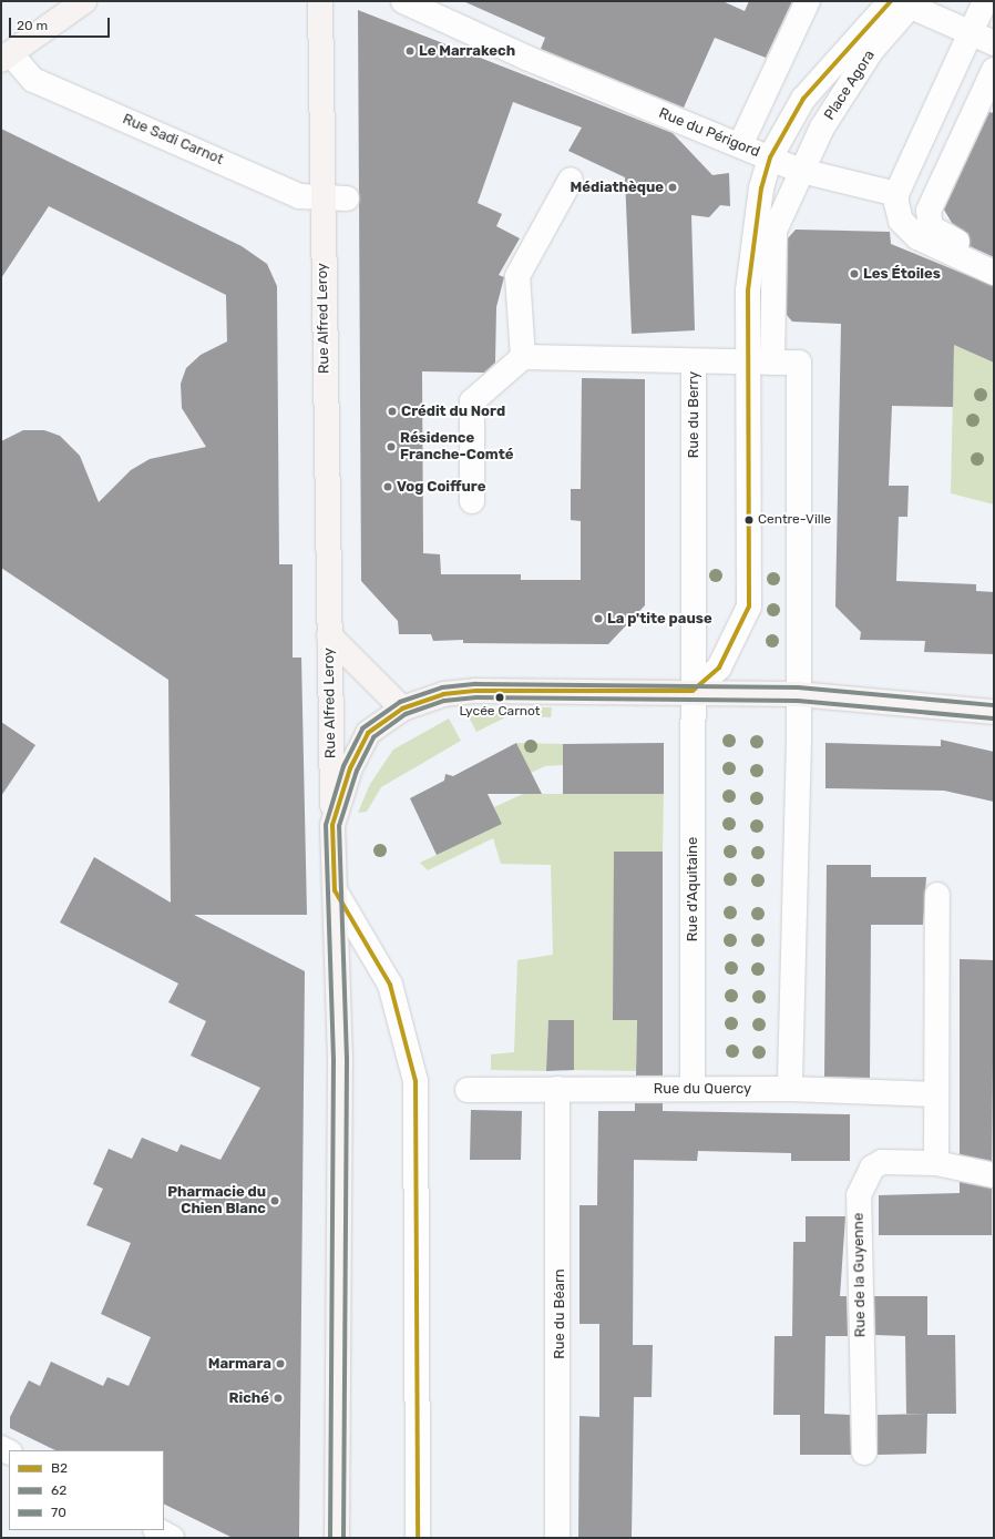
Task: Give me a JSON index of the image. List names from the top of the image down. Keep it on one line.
{"streets":{"main road":["Rue Alfred Leroy"],"street":["Place Agora","Rue du Périgord","Rue Sadi Carnot","Rue du Berry","Rue d'Aquitaine","Rue du Quercy","Rue de la Guyenne","Rue du Béarn"]},"crossings":[["Place Agora","Rue du Périgord"],["Place Agora","Rue du Berry"],["Rue Sadi Carnot","Rue Alfred Leroy"],["Rue du Berry","Rue d'Aquitaine"],["Rue d'Aquitaine","Rue du Quercy"],["Rue du Quercy","Rue du Béarn"]],"places":["Le Marrakech","Médiathèque","Les Étoiles","Crédit du Nord","Résidence Franche-Comté","Vog Coiffure","Centre-Ville","La p'tite pause","Lycée Carnot","Pharmacie du Chien Blanc","Marmara","Riché"],"lines":["transit line B2","transit line 70","transit line 62"],"legend":["B2","62","70"],"scale_bar":"20 m"}
